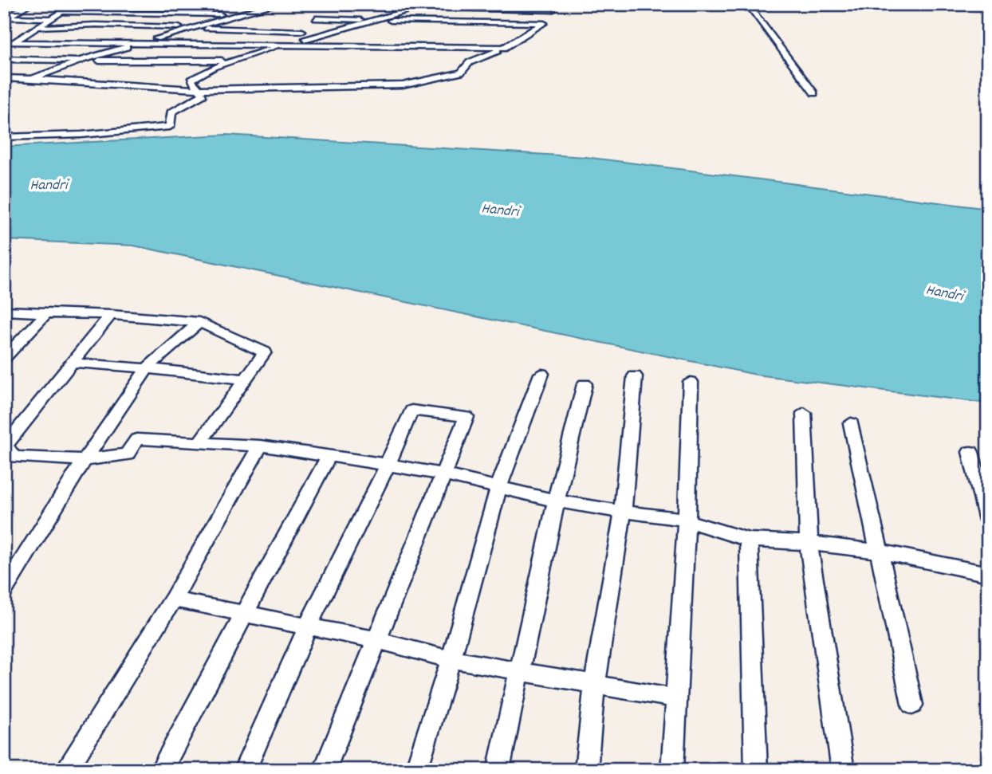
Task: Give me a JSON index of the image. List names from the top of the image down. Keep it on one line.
{"water":["Handri"]}
